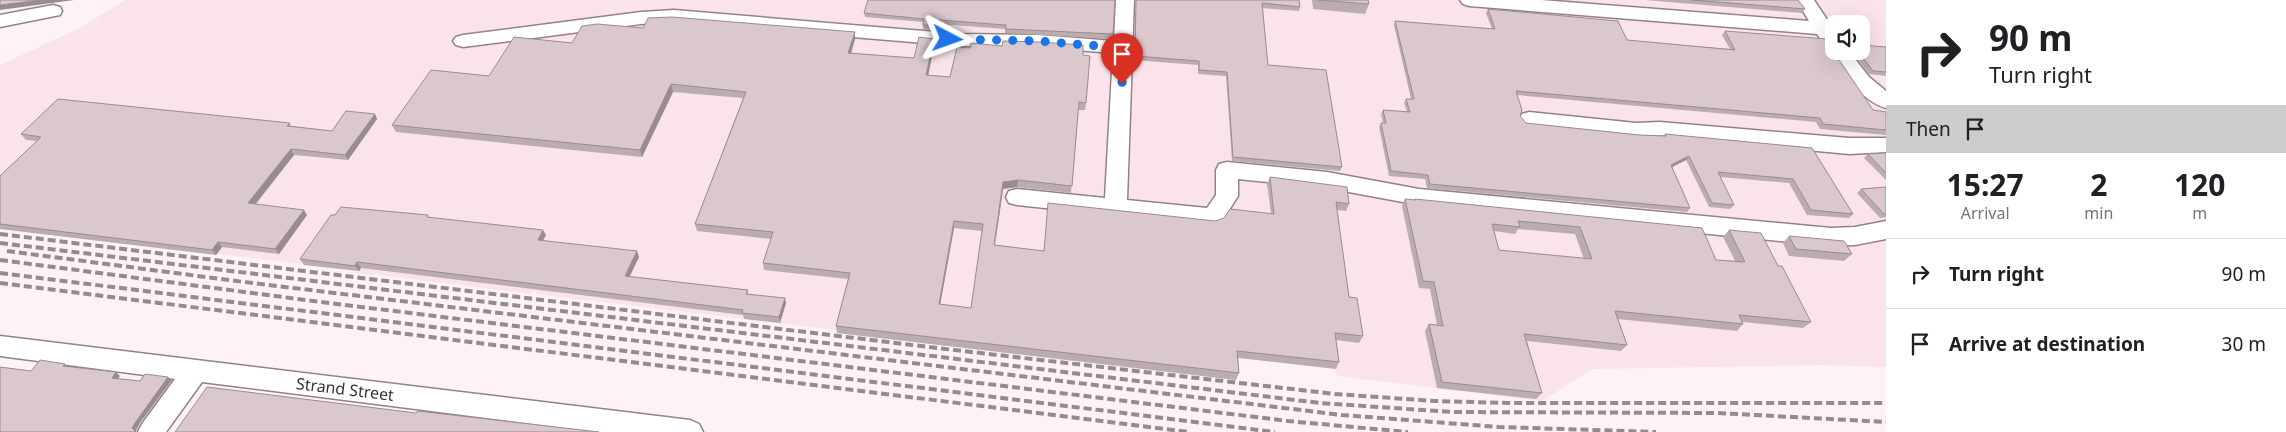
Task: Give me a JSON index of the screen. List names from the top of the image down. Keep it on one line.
{"streets":{"street":["Strand Street"]},"page":{"turn":["90 m","Turn right"],"then":"Then","eta":["15:27","Arrival","2","min","120","m"],"list":[{"name":"Turn right","value":"90 m"},{"name":"Arrive at destination","value":"30 m"}]}}
